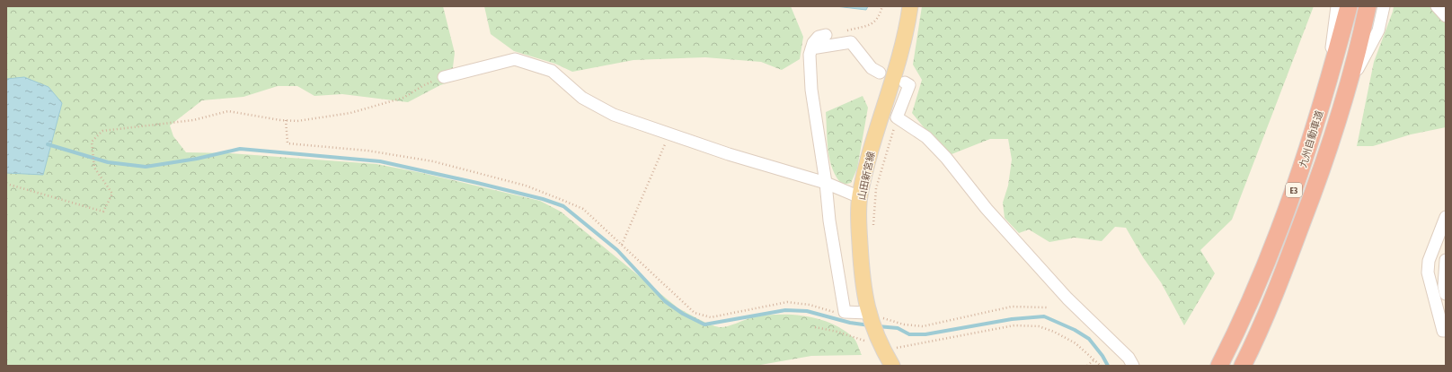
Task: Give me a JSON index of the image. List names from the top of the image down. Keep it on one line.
{"streets":{"highway":["九州自動車道","E3"],"main road":["山田新宮線"]}}
